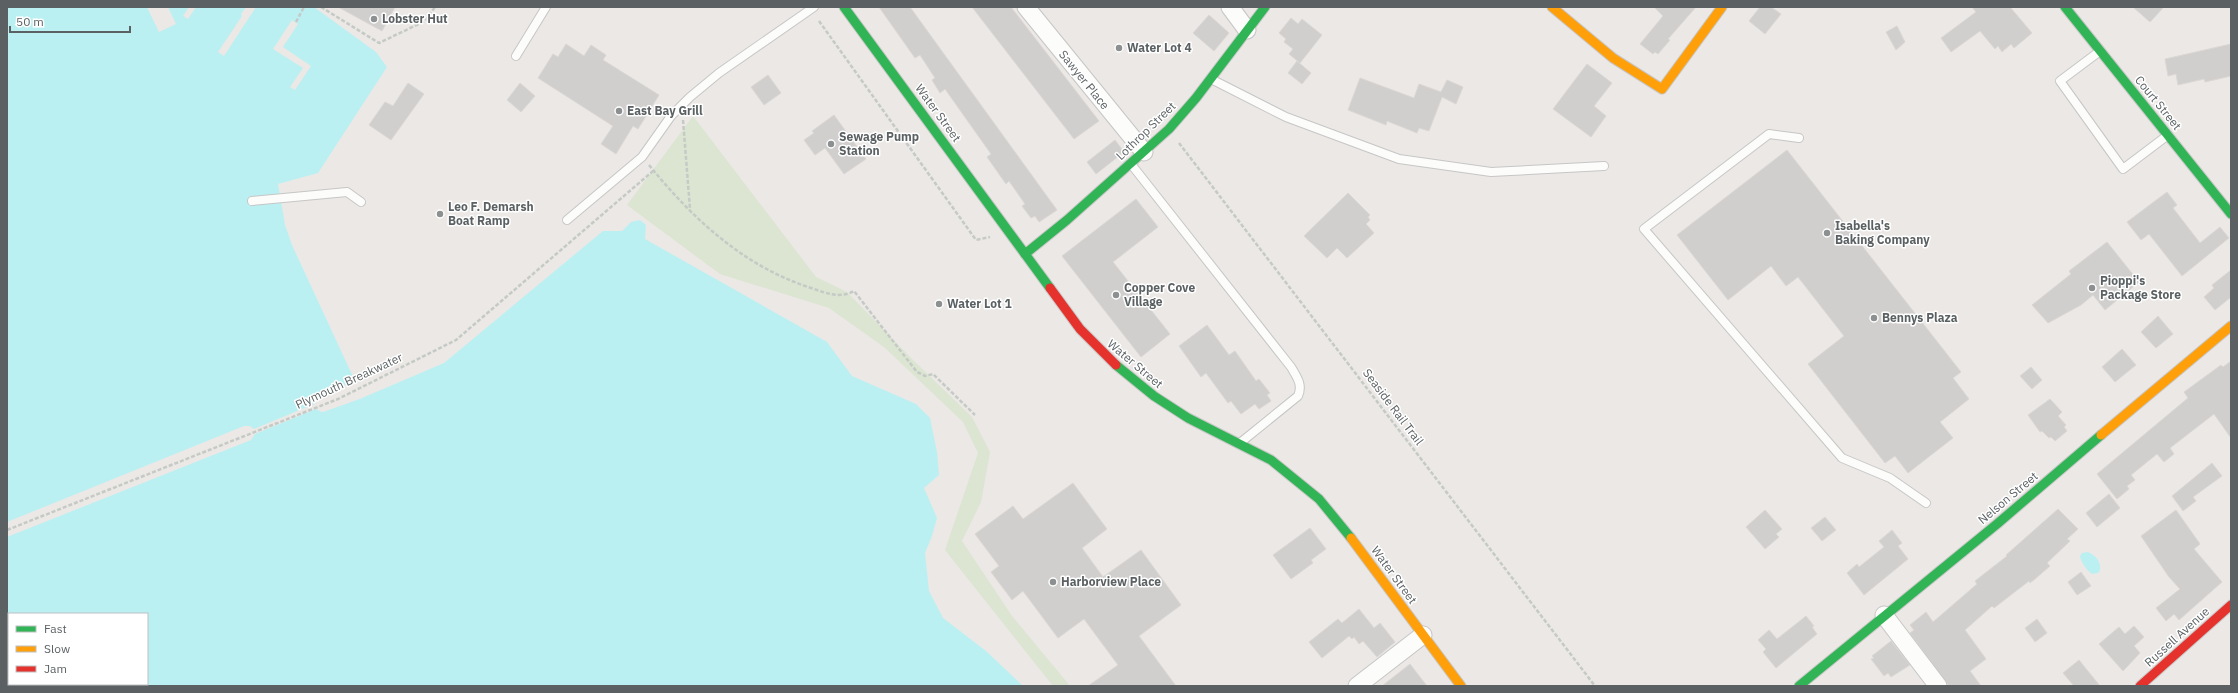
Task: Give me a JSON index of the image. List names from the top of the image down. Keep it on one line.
{"streets":{"main road":["Court Street","Water Street","Lothrop Street","Nelson Street","Russell Avenue"],"street":["Sawyer Place"],"path":["Plymouth Breakwater","Seaside Rail Trail"]},"crossings":[["Sawyer Place","Lothrop Street"],["Water Street","Lothrop Street"]],"places":["Lobster Hut","Water Lot 4","East Bay Grill","Sewage Pump Station","Leo F. Demarsh Boat Ramp","Isabella's Baking Company","Pioppi's Package Store","Copper Cove Village","Water Lot 1","Bennys Plaza","Harborview Place"],"legend":["Fast","Slow","Jam"],"scale_bar":"50 m"}
